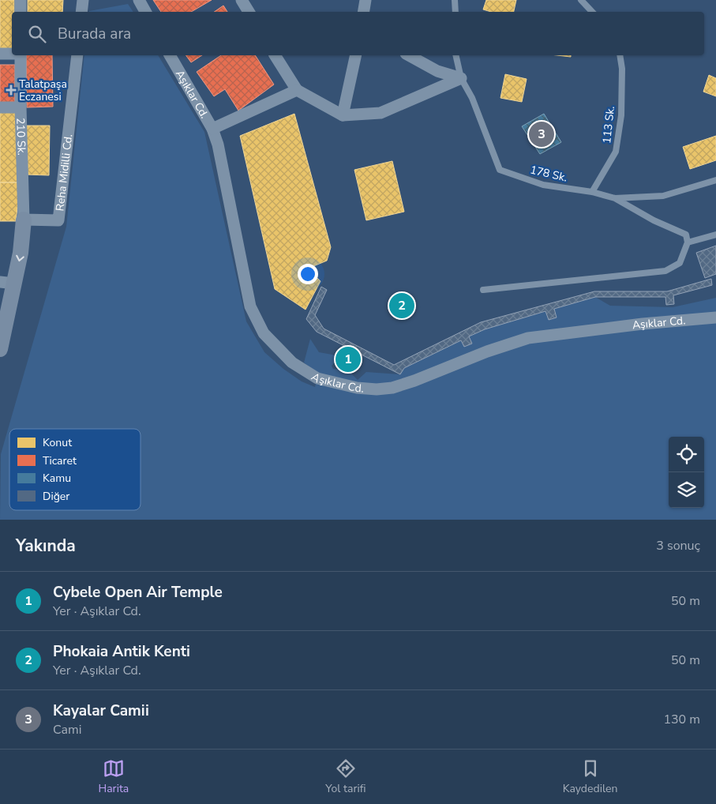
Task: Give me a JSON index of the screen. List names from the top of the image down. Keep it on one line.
{"streets":{"street":["Aşıklar Cd.","210 Sk.","Reha Midilli Cd."],"lane":["113 Sk.","178 Sk."]},"crossings":[["113 Sk.","178 Sk."],["210 Sk.","Reha Midilli Cd."]],"places":{"health":["Talatpaşa Eczanesi"]},"legend":["Konut","Ticaret","Kamu","Diğer"],"page":{"search":"Burada ara","pins":["3","2","1"],"heading":["Yakında","3 sonuç"],"list":[{"mark":"1","name":"Cybele Open Air Temple","note":"Yer · Aşıklar Cd.","value":"50 m"},{"mark":"2","name":"Phokaia Antik Kenti","note":"Yer · Aşıklar Cd.","value":"50 m"},{"mark":"3","name":"Kayalar Camii","note":"Cami","value":"130 m"}],"nav":["Harita","Yol tarifi","Kaydedilen"]}}
